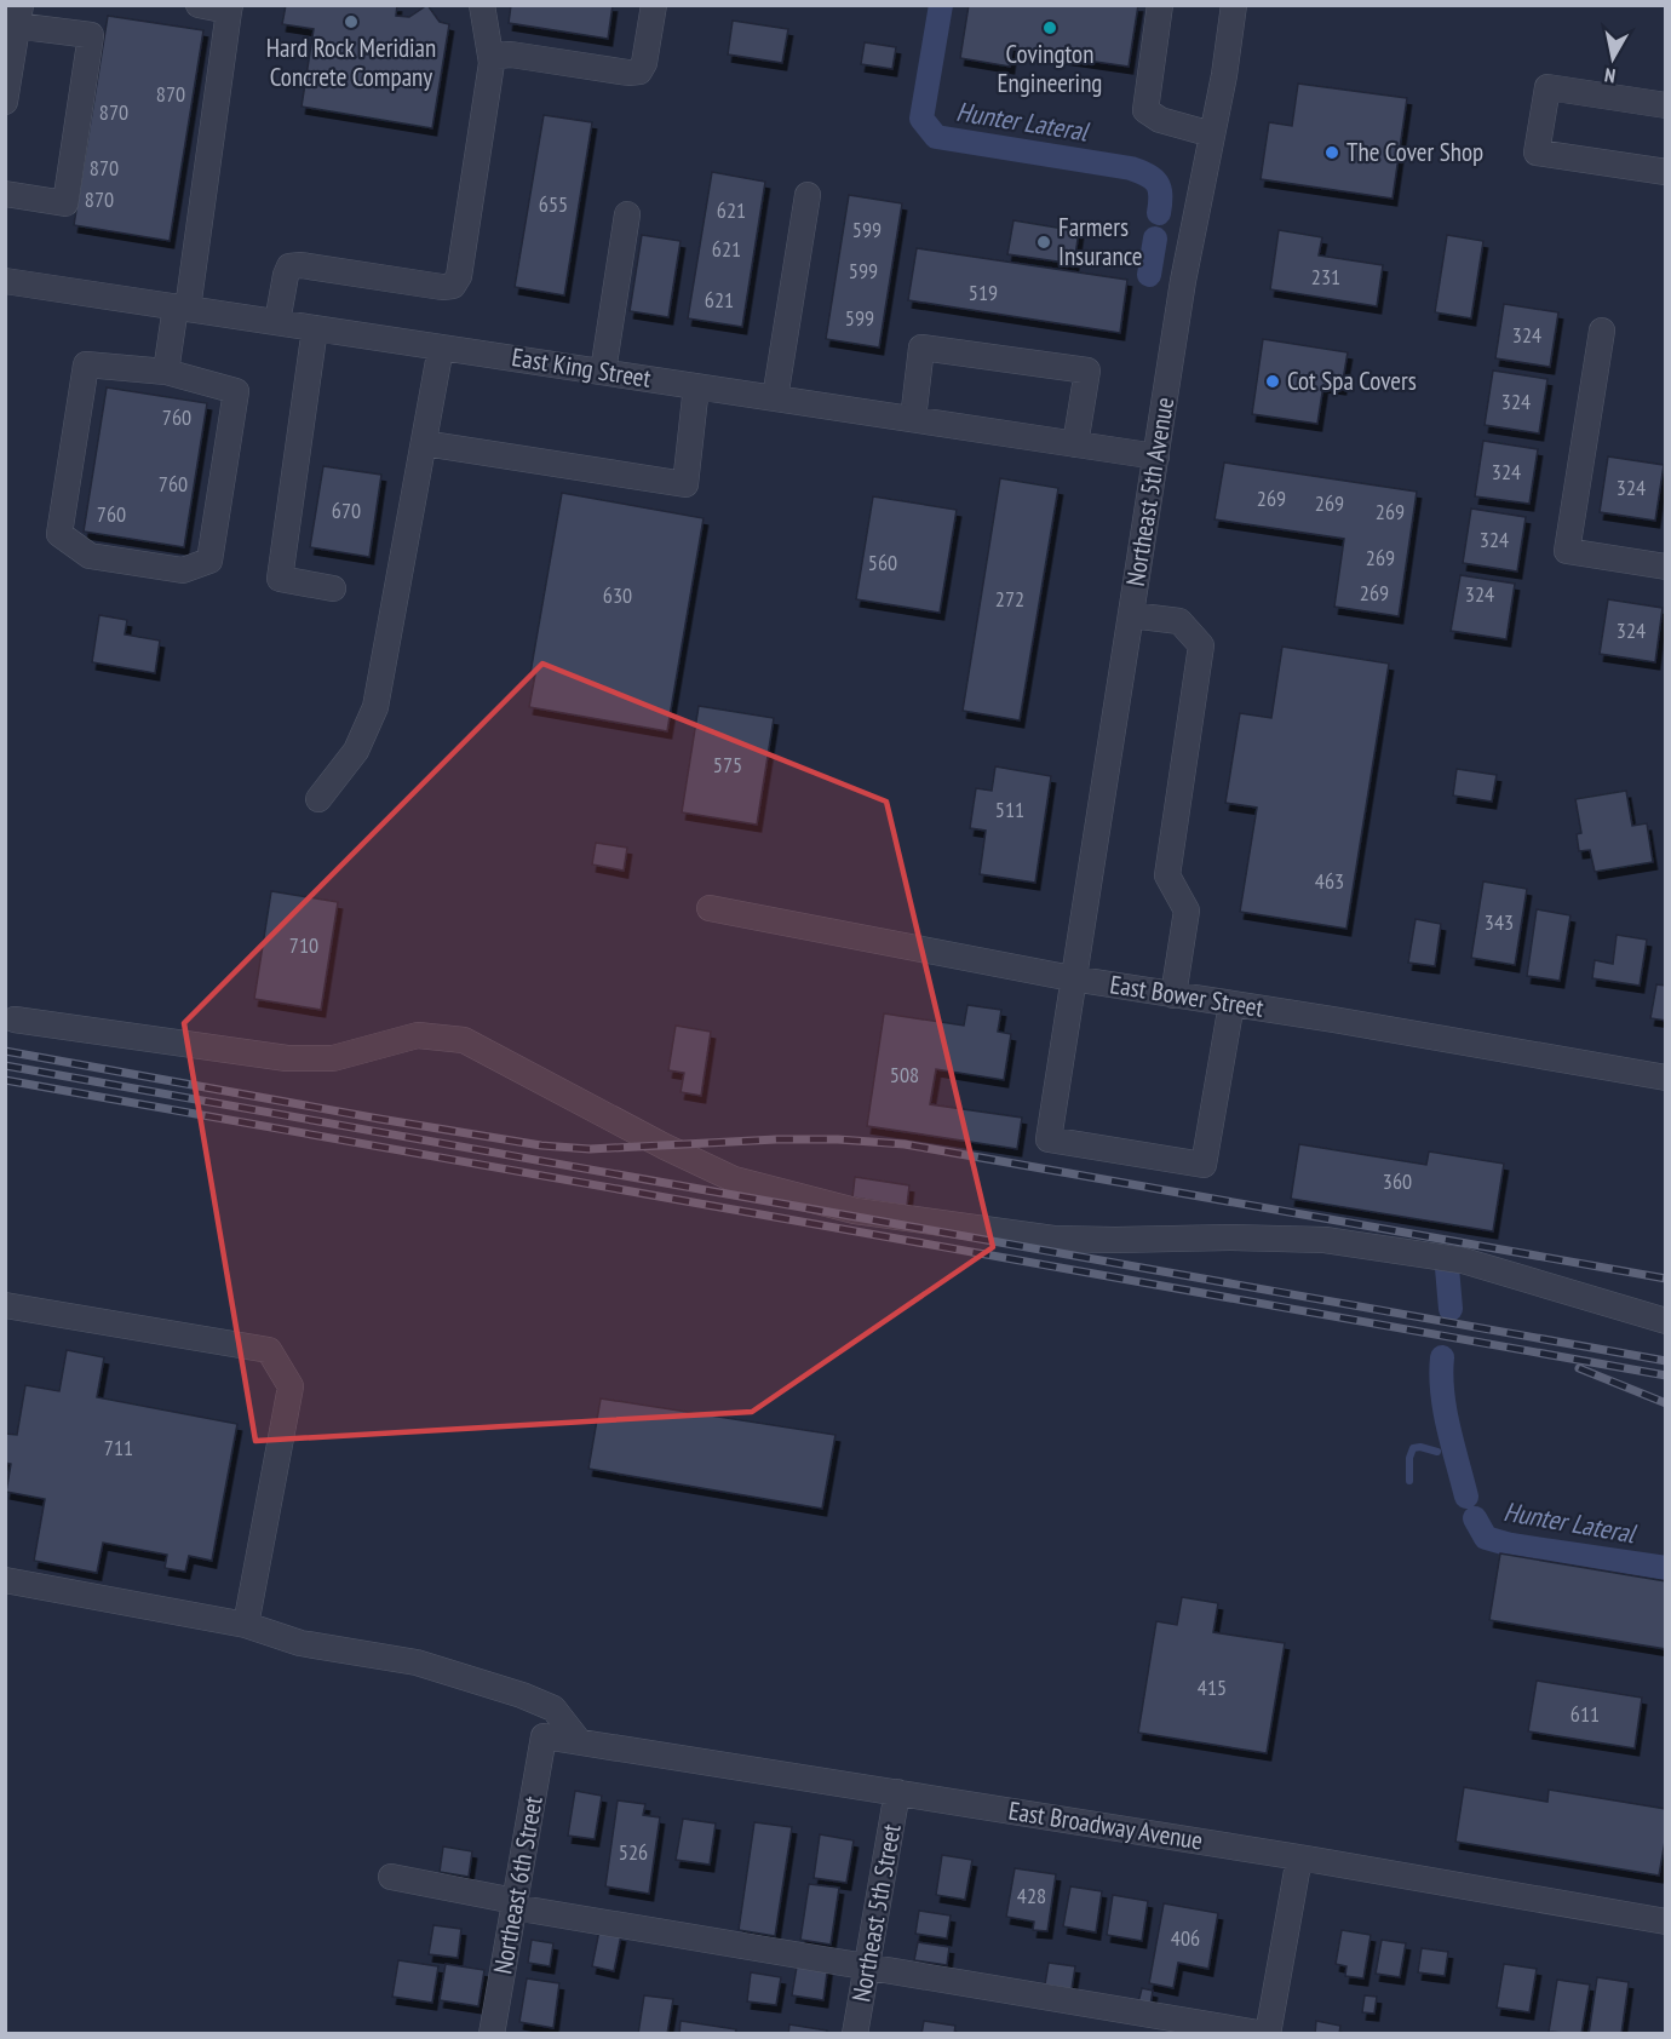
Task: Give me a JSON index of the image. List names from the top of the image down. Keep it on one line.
{"streets":{"street":["East King Street","Northeast 5th Avenue","East Bower Street","East Broadway Avenue","Northeast 6th Street","Northeast 5th Street"]},"crossings":[["East King Street","Northeast 5th Avenue"],["Northeast 5th Avenue","East Bower Street"],["East Broadway Avenue","Northeast 6th Street"],["East Broadway Avenue","Northeast 5th Street"]],"water":["Hunter Lateral"],"places":["Hard Rock Meridian Concrete Company","Covington Engineering","The Cover Shop","Farmers Insurance","Cot Spa Covers"],"house_numbers":["870","870","870","870","655","621","599","621","599","231","519","621","599","324","324","760","324","760","324","269","269","670","269","760","324","269","560","269","324","630","272","324","575","511","463","343","710","508","360","711","415","611","526","428","406"],"north":"bottom"}
